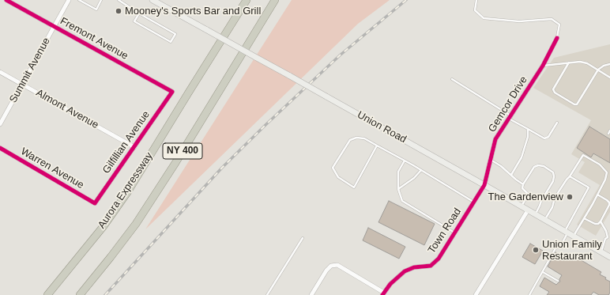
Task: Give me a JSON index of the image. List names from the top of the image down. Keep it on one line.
{"streets":{"highway":["NY 400","Aurora Expressway"],"main road":["Union Road"],"street":["Fremont Avenue","Summit Avenue","Gemcor Drive","Almont Avenue","Gilfillian Avenue","Warren Avenue","Town Road"]},"crossings":[["Fremont Avenue","Summit Avenue"],["Fremont Avenue","Gilfillian Avenue"],["Summit Avenue","Almont Avenue"],["Gemcor Drive","Union Road"],["Gemcor Drive","Town Road"],["Almont Avenue","Gilfillian Avenue"],["Union Road","Town Road"],["Gilfillian Avenue","Warren Avenue"]],"places":["Mooney's Sports Bar and Grill","The Gardenview","Union Family Restaurant"]}
